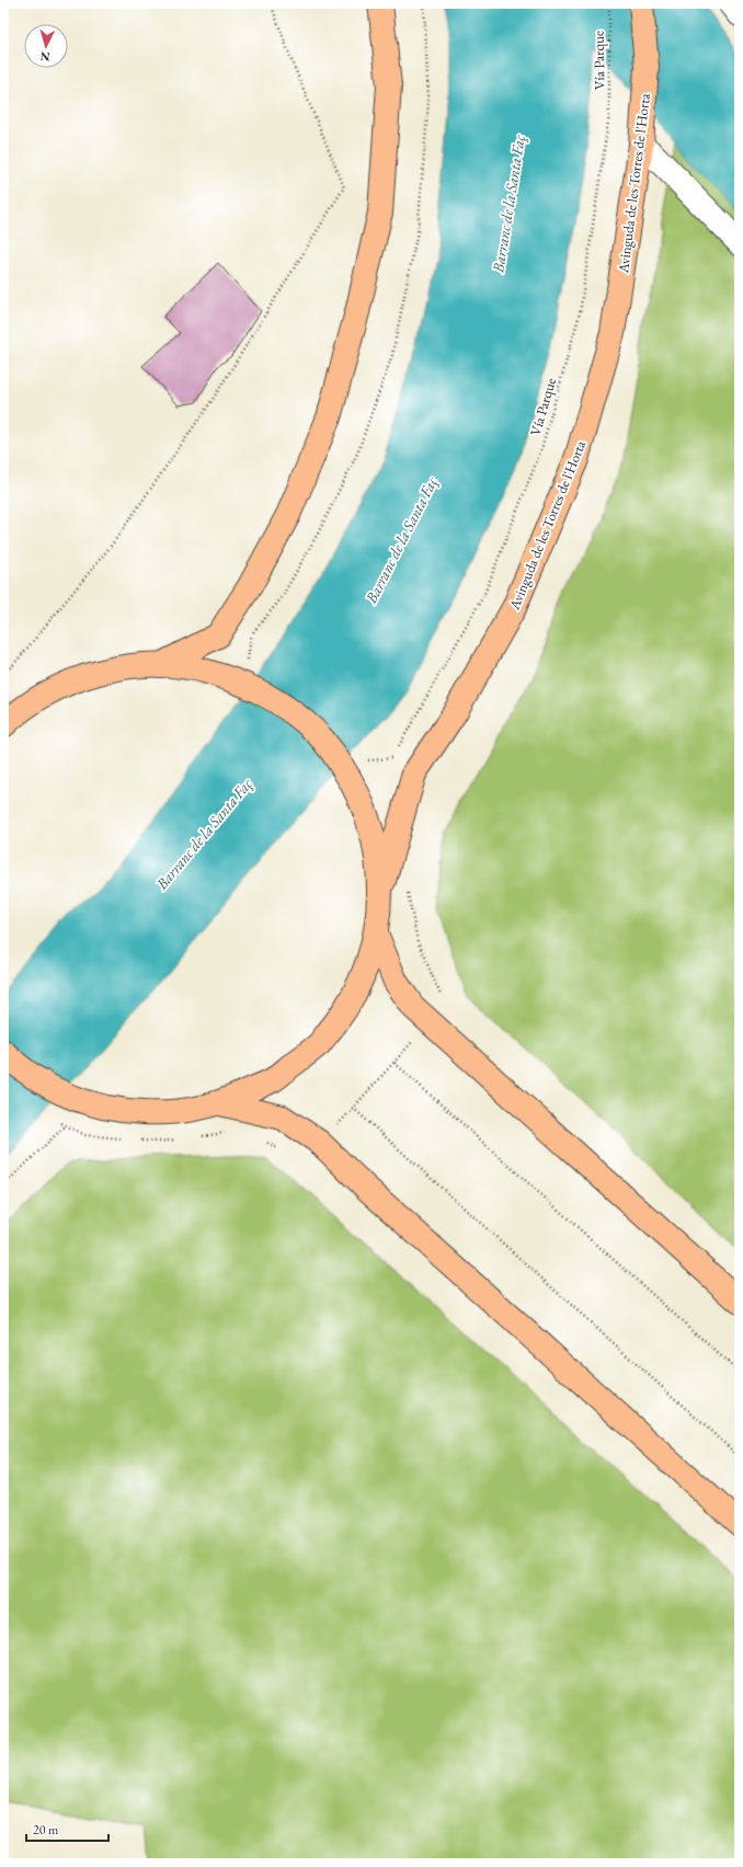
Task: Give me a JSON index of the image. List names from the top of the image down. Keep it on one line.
{"streets":{"main road":["Avinguda de les Torres de l'Horta"],"path":["Vía Parque"]},"water":["Barranc de la Santa Faç"],"scale_bar":"20 m","north":"bottom"}
